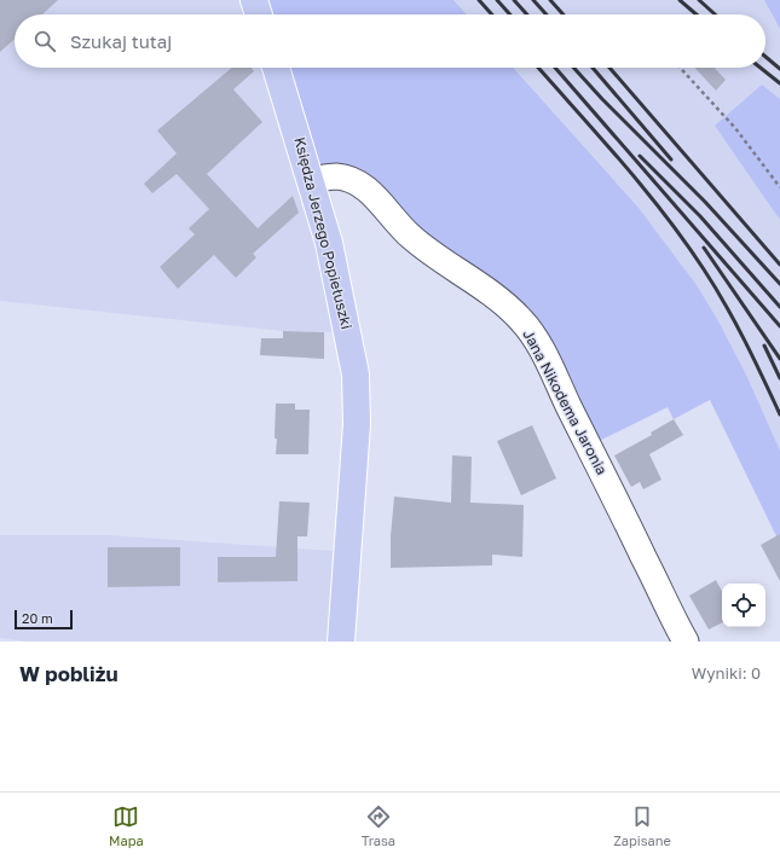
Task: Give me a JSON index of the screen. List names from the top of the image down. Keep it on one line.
{"streets":{"main road":["Księdza Jerzego Popiełuszki"],"street":["Jana Nikodema Jaronia"]},"crossings":[["Księdza Jerzego Popiełuszki","Jana Nikodema Jaronia"]],"scale_bar":"20 m","page":{"search":"Szukaj tutaj","scale":"20 m","heading":["W pobliżu","Wyniki: 0"],"nav":["Mapa","Trasa","Zapisane"]}}
